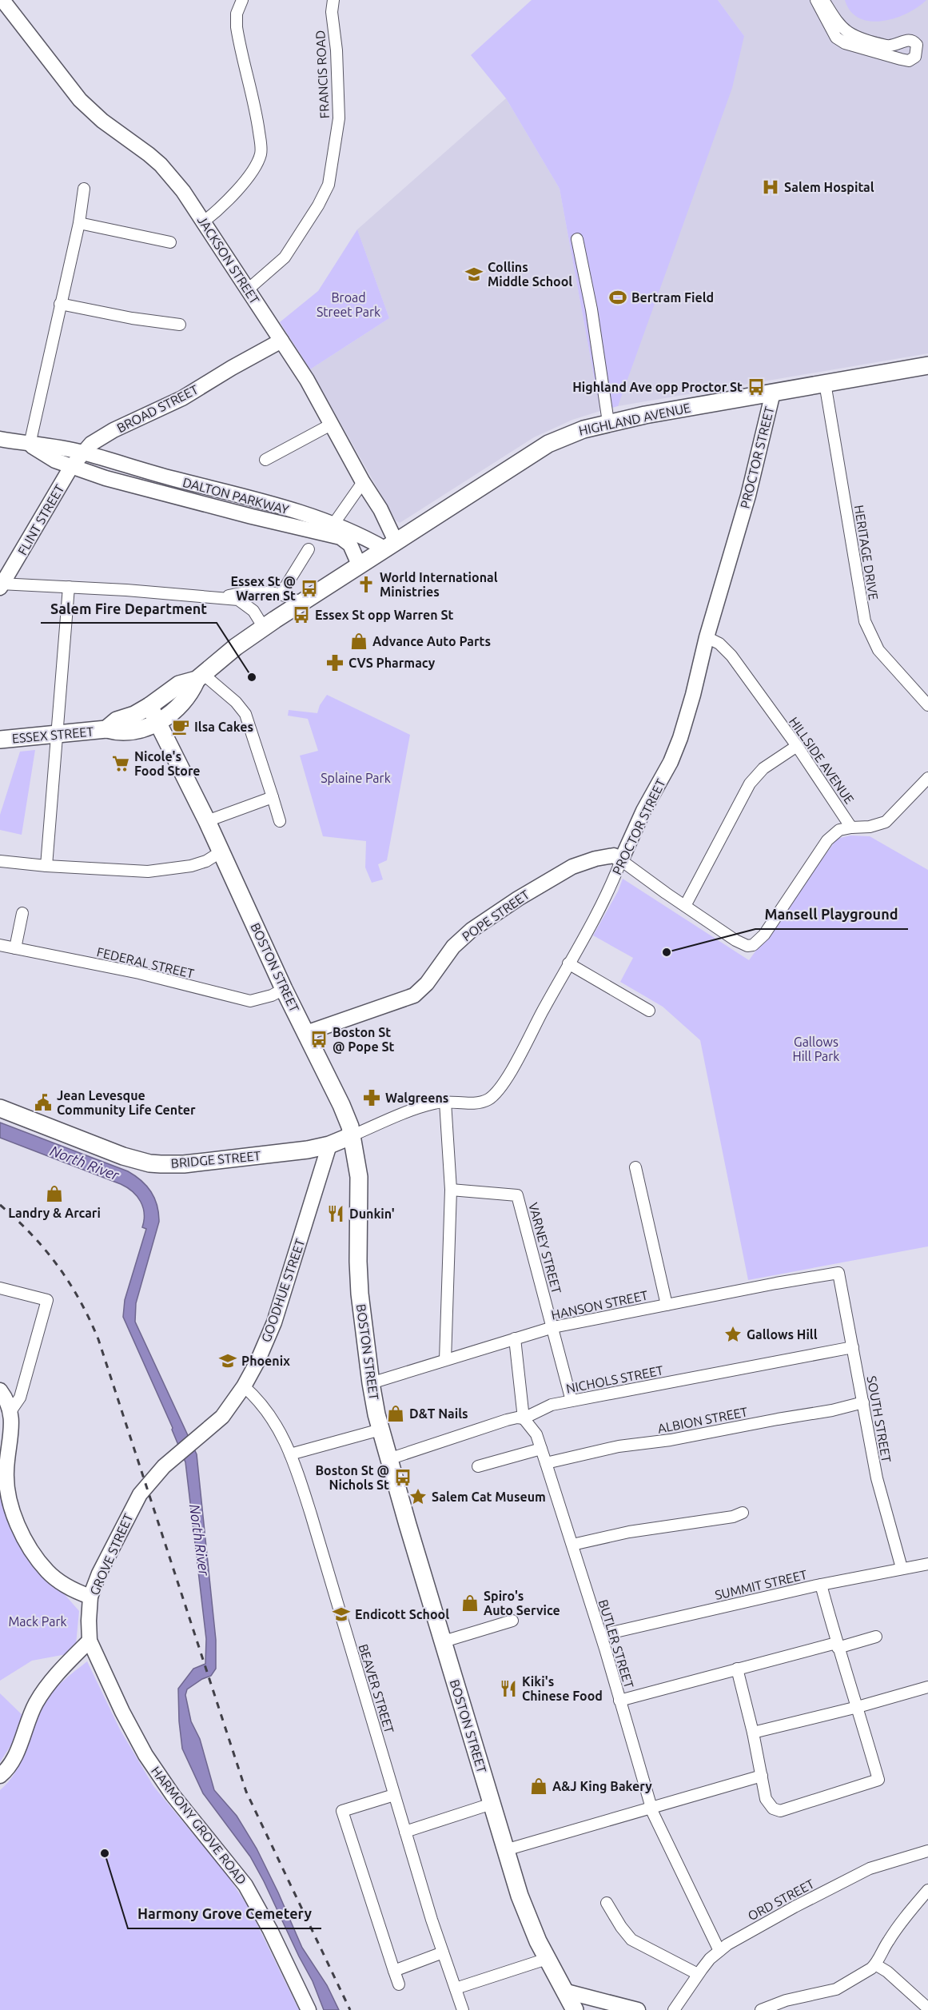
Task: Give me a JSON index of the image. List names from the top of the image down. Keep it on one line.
{"streets":{"main road":["HIGHLAND AVENUE","ESSEX STREET","BOSTON STREET","BRIDGE STREET"],"street":["FRANCIS ROAD","JACKSON STREET","BROAD STREET","PROCTOR STREET","DALTON PARKWAY","FLINT STREET","HERITAGE DRIVE","HILLSIDE AVENUE","POPE STREET","FEDERAL STREET","VARNEY STREET","GOODHUE STREET","HANSON STREET","NICHOLS STREET","SOUTH STREET","ALBION STREET","GROVE STREET","SUMMIT STREET","BUTLER STREET","BEAVER STREET","HARMONY GROVE ROAD","ORD STREET"]},"crossings":[["FRANCIS ROAD","JACKSON STREET"],["JACKSON STREET","BROAD STREET"],["JACKSON STREET","HIGHLAND AVENUE"],["JACKSON STREET","DALTON PARKWAY"],["BROAD STREET","DALTON PARKWAY"],["BROAD STREET","FLINT STREET"],["HIGHLAND AVENUE","PROCTOR STREET"],["HIGHLAND AVENUE","DALTON PARKWAY"],["HIGHLAND AVENUE","HERITAGE DRIVE"],["HIGHLAND AVENUE","ESSEX STREET"],["PROCTOR STREET","HILLSIDE AVENUE"],["PROCTOR STREET","POPE STREET"],["PROCTOR STREET","BOSTON STREET"],["PROCTOR STREET","BRIDGE STREET"],["DALTON PARKWAY","FLINT STREET"],["ESSEX STREET","BOSTON STREET"],["POPE STREET","BOSTON STREET"],["FEDERAL STREET","BOSTON STREET"],["BOSTON STREET","BRIDGE STREET"],["BOSTON STREET","HANSON STREET"],["BOSTON STREET","NICHOLS STREET"],["BRIDGE STREET","GOODHUE STREET"],["VARNEY STREET","HANSON STREET"],["VARNEY STREET","NICHOLS STREET"],["GOODHUE STREET","GROVE STREET"],["GOODHUE STREET","BEAVER STREET"],["HANSON STREET","SOUTH STREET"],["HANSON STREET","BUTLER STREET"],["NICHOLS STREET","SOUTH STREET"],["NICHOLS STREET","BUTLER STREET"],["SOUTH STREET","ALBION STREET"],["SOUTH STREET","SUMMIT STREET"],["ALBION STREET","BUTLER STREET"],["GROVE STREET","HARMONY GROVE ROAD"],["SUMMIT STREET","BUTLER STREET"],["BUTLER STREET","ORD STREET"]],"water":["North River"],"parks":["Broad Street Park","Splaine Park","Gallows Hill Park","Mack Park"],"places":{"hospital":["Salem Hospital"],"school or university":["Collins Middle School","Phoenix","Endicott School"],"sports":["Bertram Field"],"bus stop":["Highland Ave opp Proctor St","Essex St @ Warren St","Essex St opp Warren St","Boston St @ Pope St","Boston St @ Nichols St"],"church":["World International Ministries"],"shop":["Advance Auto Parts","Landry & Arcari","D&T Nails","Spiro's Auto Service","A&J King Bakery"],"pharmacy":["CVS Pharmacy","Walgreens"],"other":["Salem Fire Department","Mansell Playground","Harmony Grove Cemetery"],"cafe":["Ilsa Cakes"],"supermarket":["Nicole's Food Store"],"public building":["Jean Levesque Community Life Center"],"restaurant":["Dunkin'","Kiki's Chinese Food"],"place":["Gallows Hill","Salem Cat Museum"]}}
